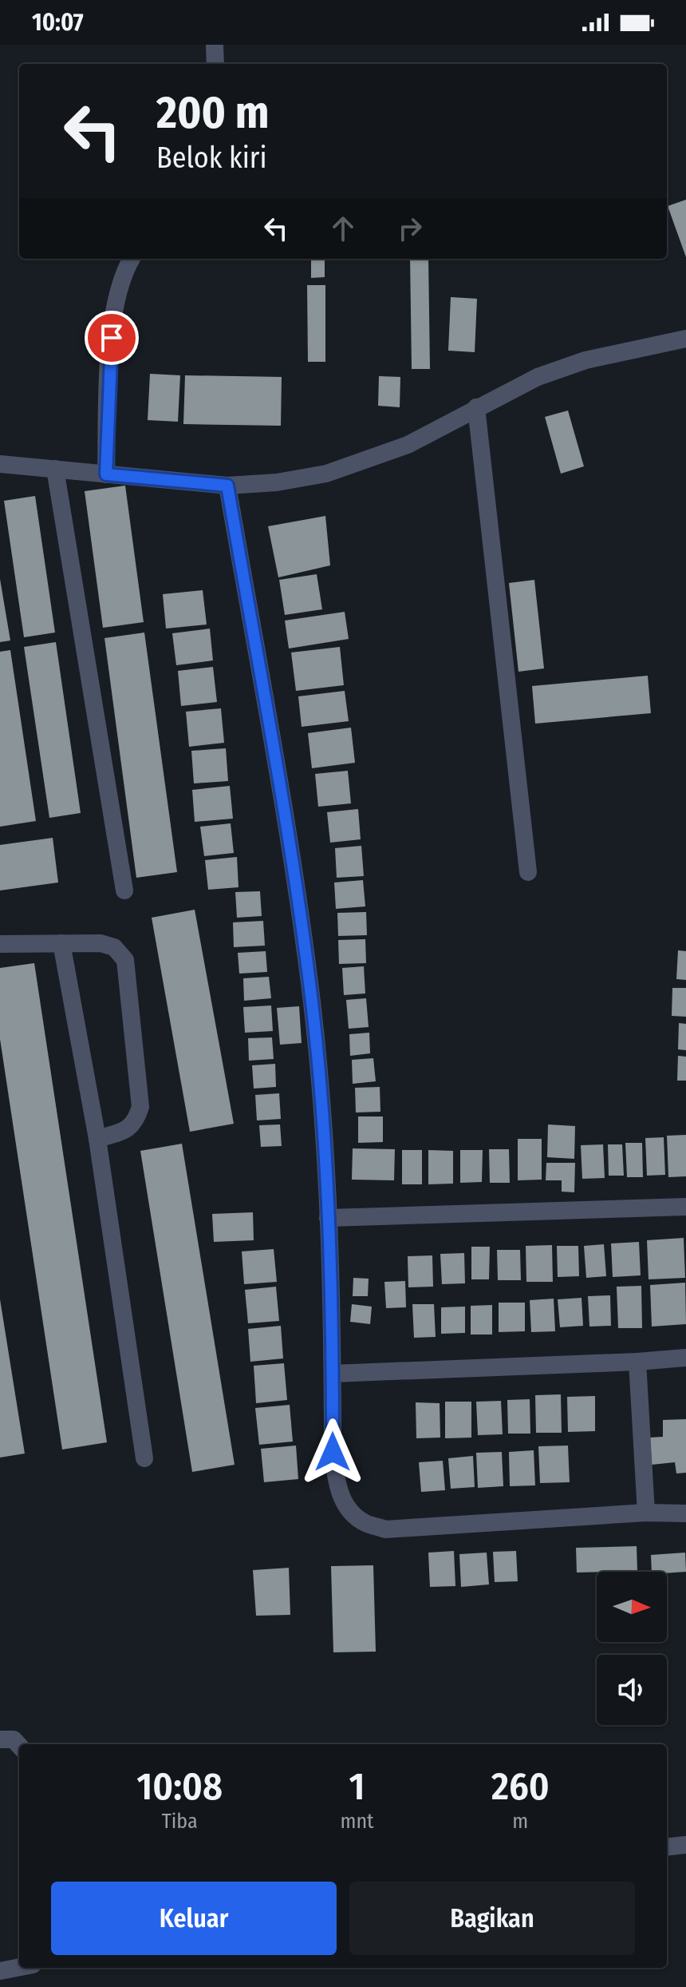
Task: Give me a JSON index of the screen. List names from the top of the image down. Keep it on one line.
{"north":"right","page":{"status":"10:07","turn":["200 m","Belok kiri"],"eta":["10:08","Tiba","1","mnt","260","m"],"buttons":["Keluar","Bagikan"]}}
